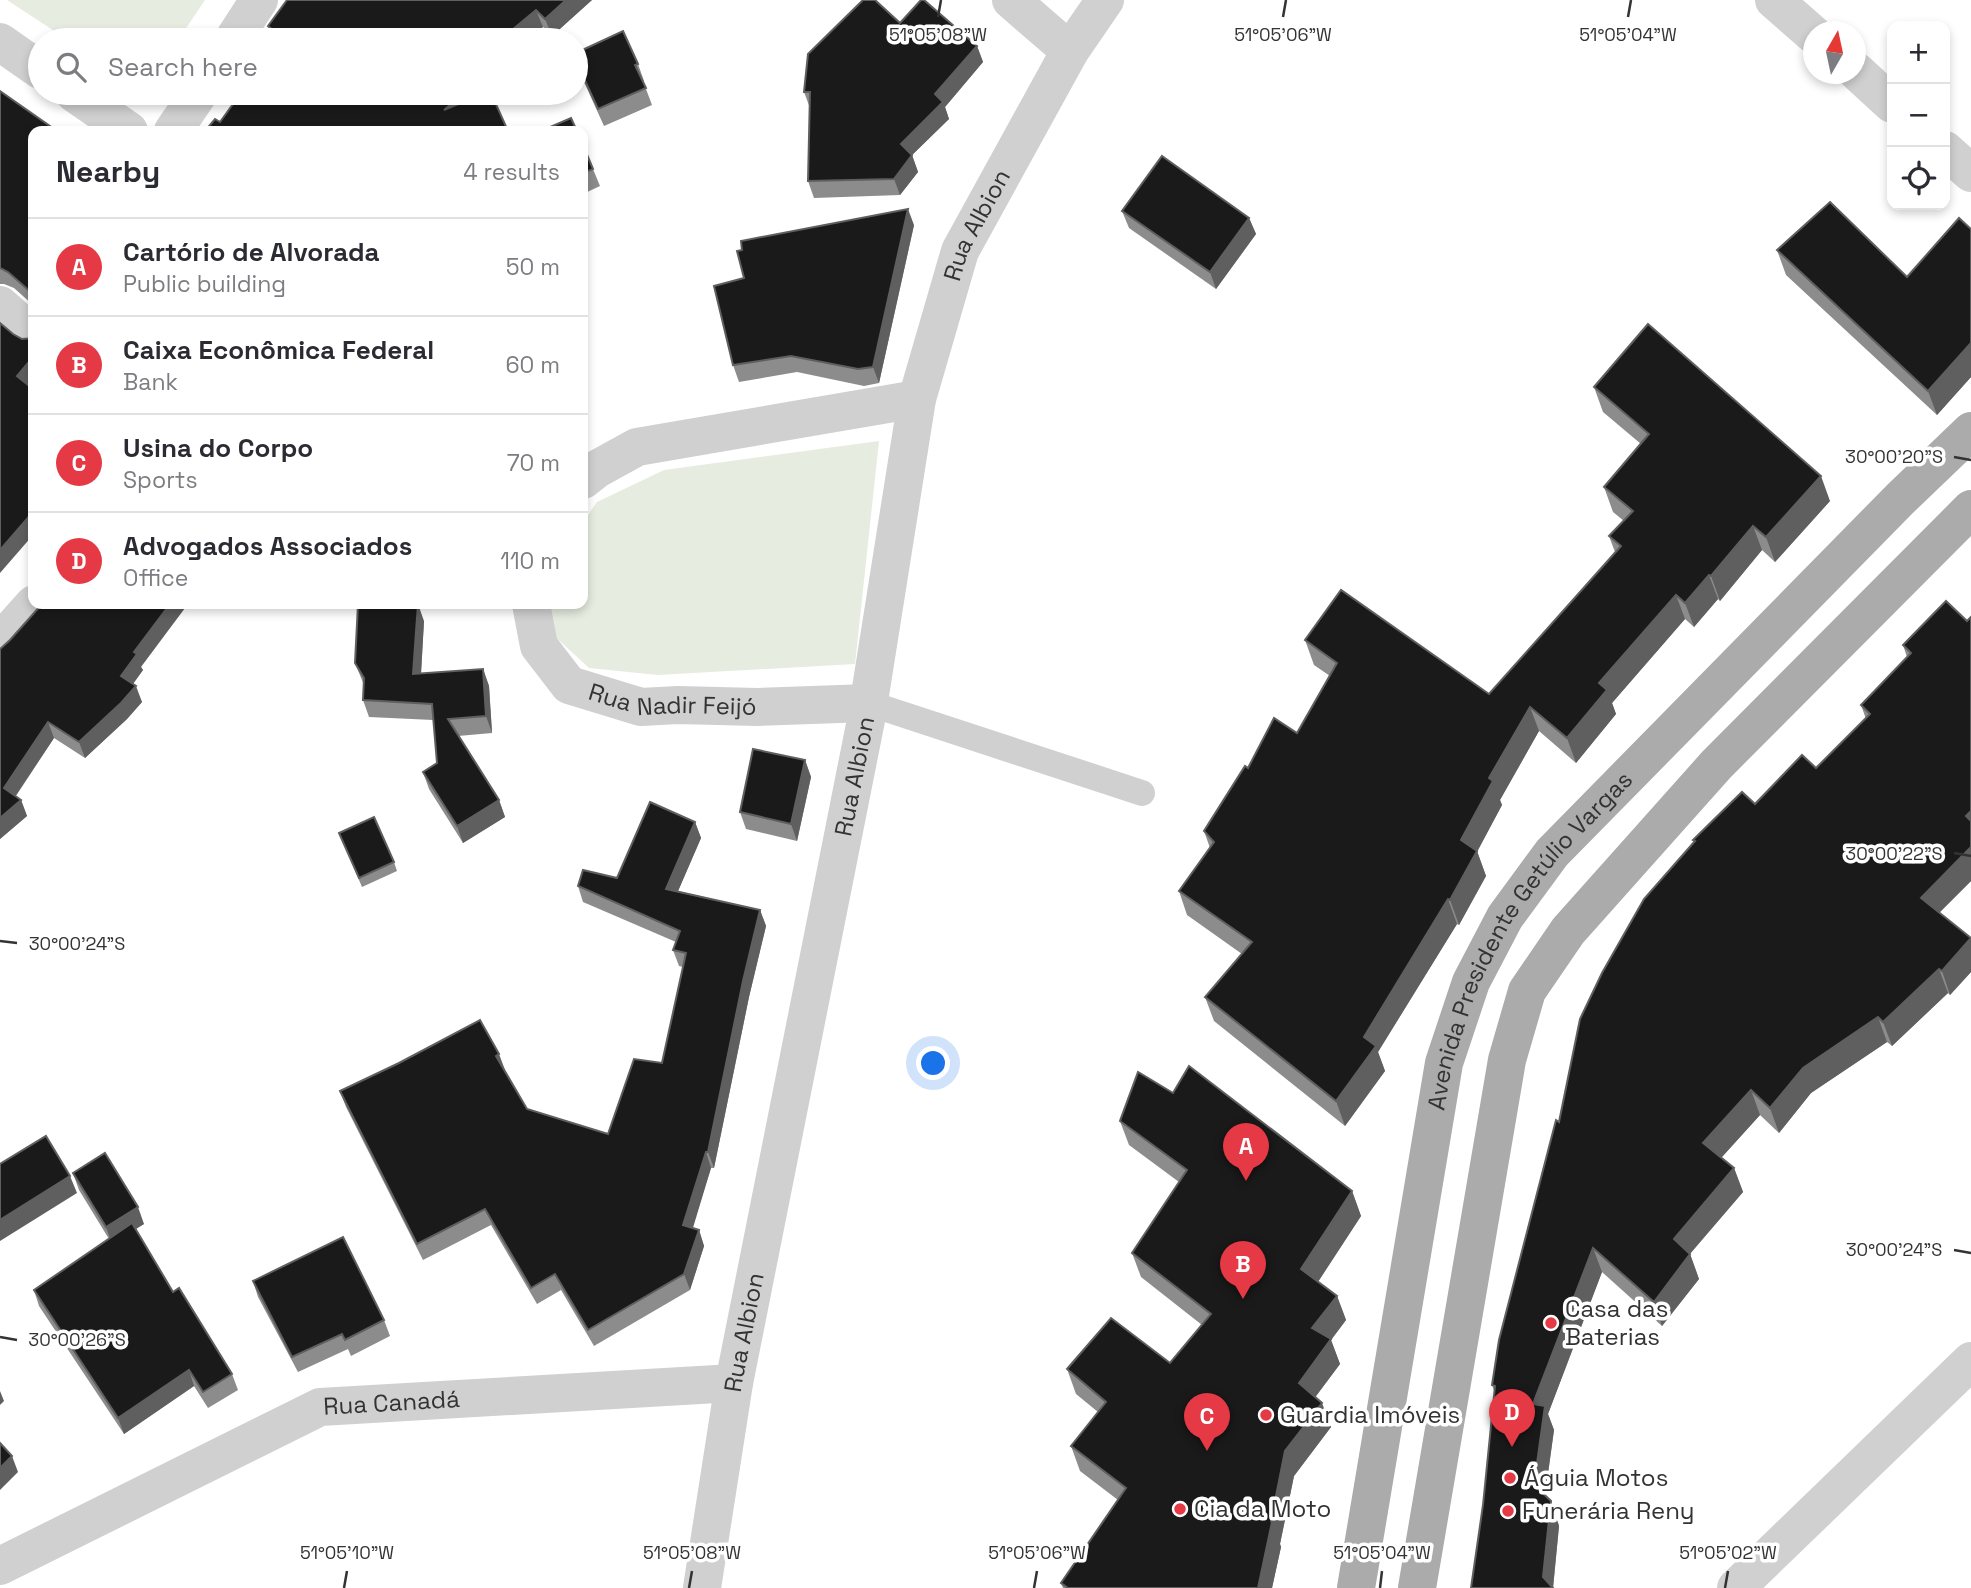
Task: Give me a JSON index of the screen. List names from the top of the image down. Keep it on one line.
{"streets":{"main road":["Avenida Presidente Getúlio Vargas"],"street":["Rua Albion","Rua Nadir Feijó","Rua Canadá"]},"crossings":[["Rua Albion","Rua Nadir Feijó"],["Rua Albion","Rua Canadá"]],"places":["Casa das Baterias","Guardia Imóveis","Águia Motos","Cia da Moto","Funerária Reny"],"north":"top","page":{"map_buttons":["+","−"],"search":"Search here","heading":["Nearby","4 results"],"list":[{"mark":"A","name":"Cartório de Alvorada","note":"Public building","value":"50 m"},{"mark":"B","name":"Caixa Econômica Federal","note":"Bank","value":"60 m"},{"mark":"C","name":"Usina do Corpo","note":"Sports","value":"70 m"},{"mark":"D","name":"Advogados Associados","note":"Office","value":"110 m"}],"pins":["A","B","D","C"]},"coordinates":["51°05'08\"W","51°05'06\"W","51°05'04\"W","30°00'20\"S","30°00'22\"S","30°00'24\"S","30°00'26\"S","51°05'10\"W","51°05'02\"W"]}
